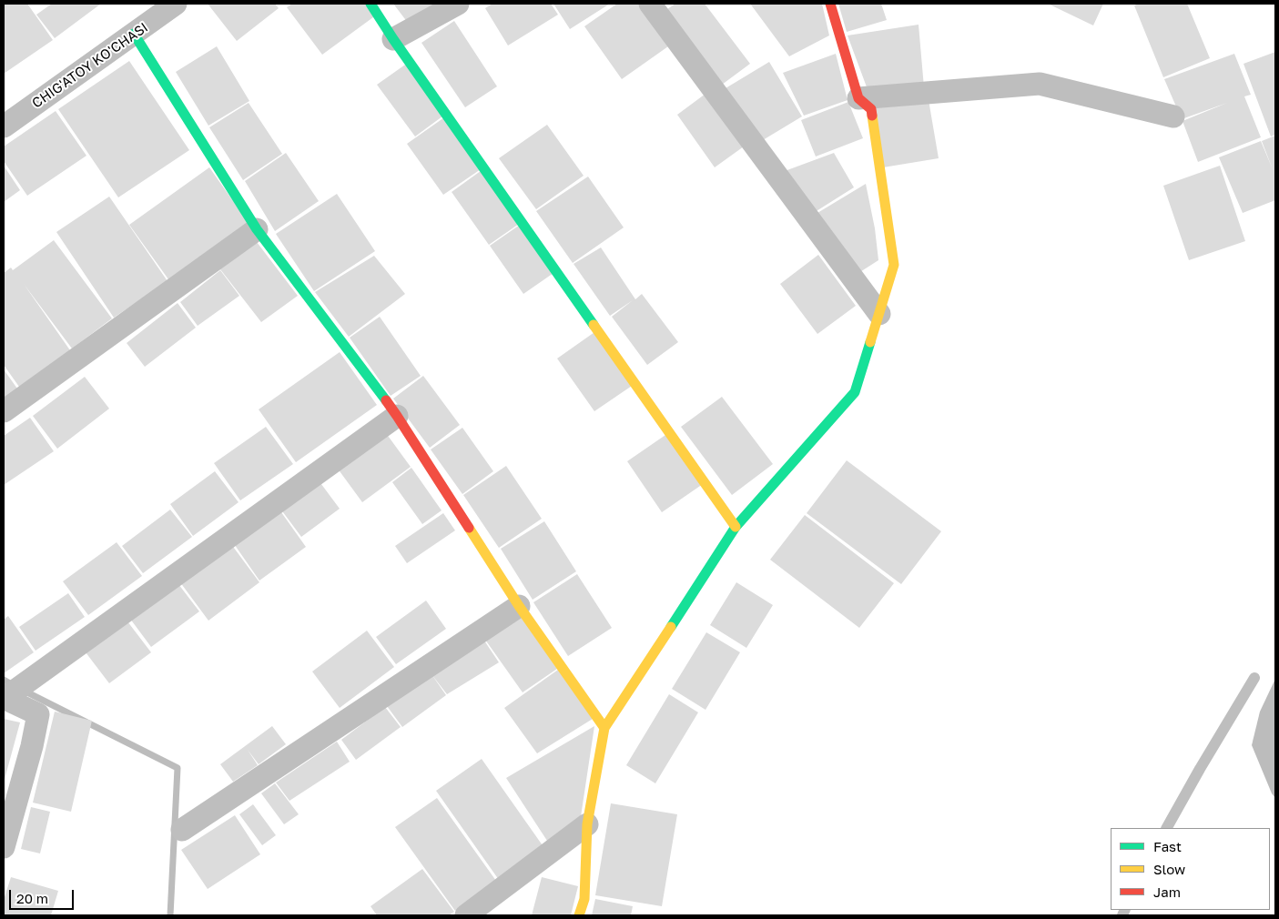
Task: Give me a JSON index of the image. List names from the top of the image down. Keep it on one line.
{"streets":{"street":["CHIG'ATOY KO'CHASI"]},"legend":["Fast","Slow","Jam"],"scale_bar":"20 m"}
